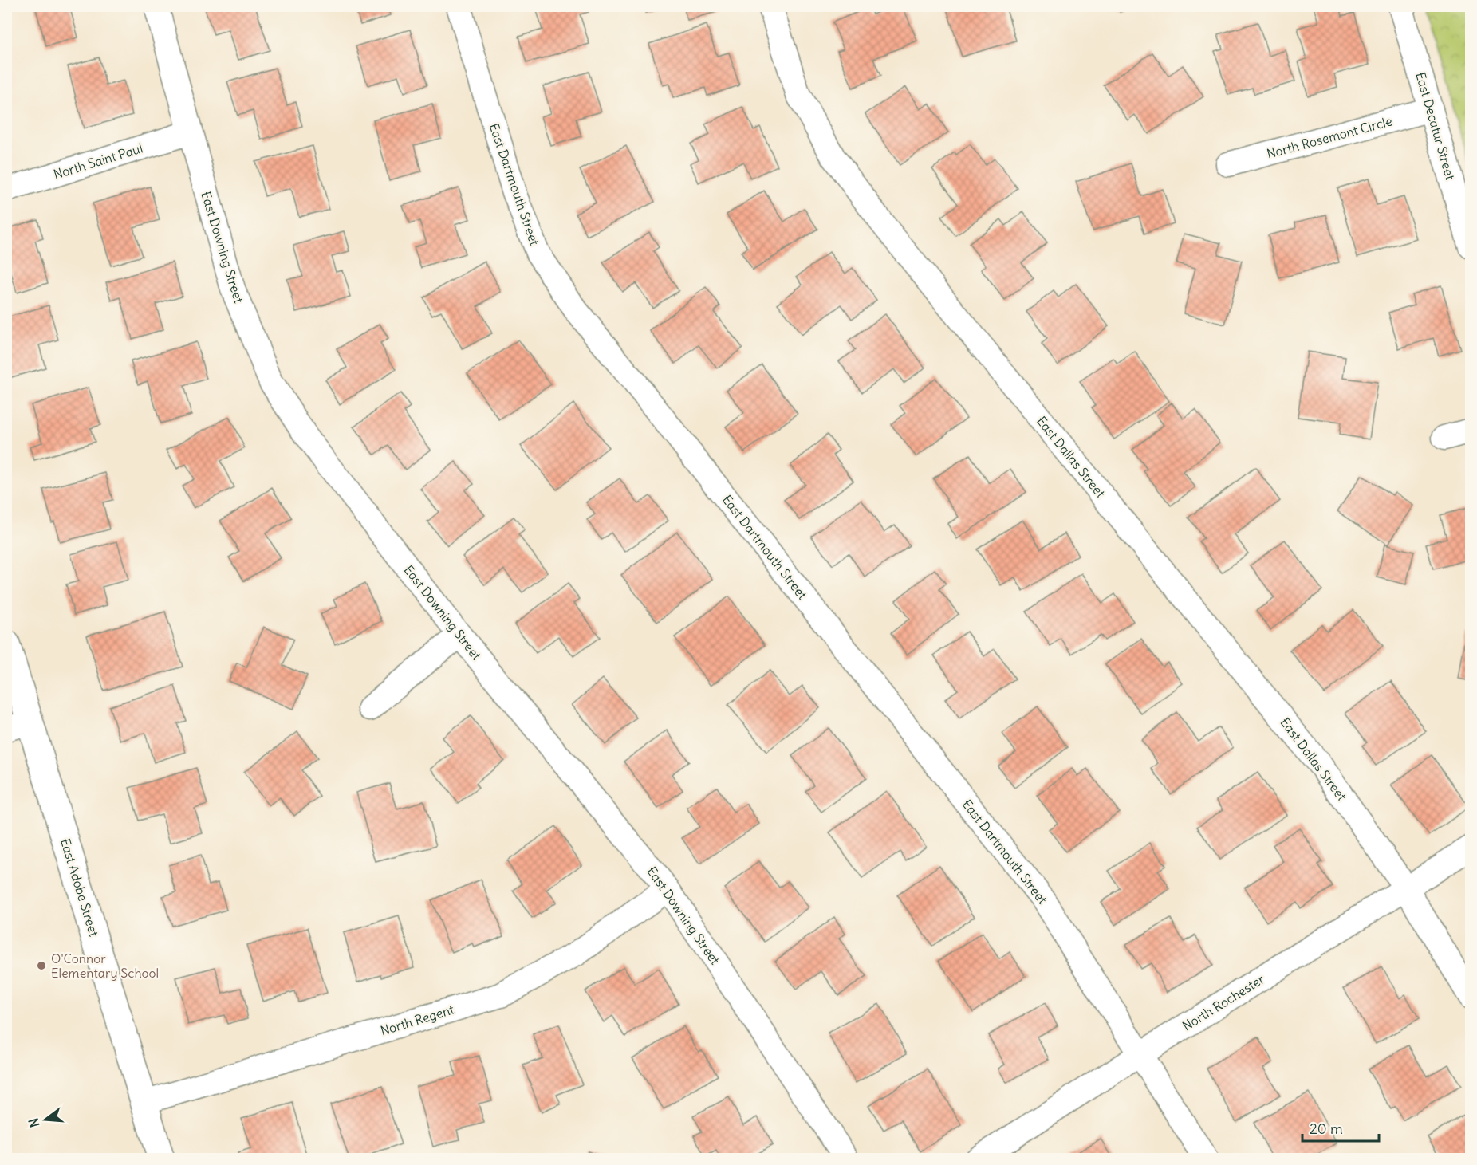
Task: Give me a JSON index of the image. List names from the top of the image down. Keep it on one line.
{"streets":{"street":["East Decatur Street","North Rosemont Circle","North Saint Paul","East Dartmouth Street","East Downing Street","East Dallas Street","East Adobe Street","North Rochester","North Regent"]},"crossings":[["East Decatur Street","North Rosemont Circle"],["North Saint Paul","East Downing Street"],["East Dartmouth Street","North Rochester"],["East Downing Street","North Regent"],["East Dallas Street","North Rochester"],["East Adobe Street","North Regent"]],"places":["O'Connor Elementary School"],"scale_bar":"20 m","north":"left"}
